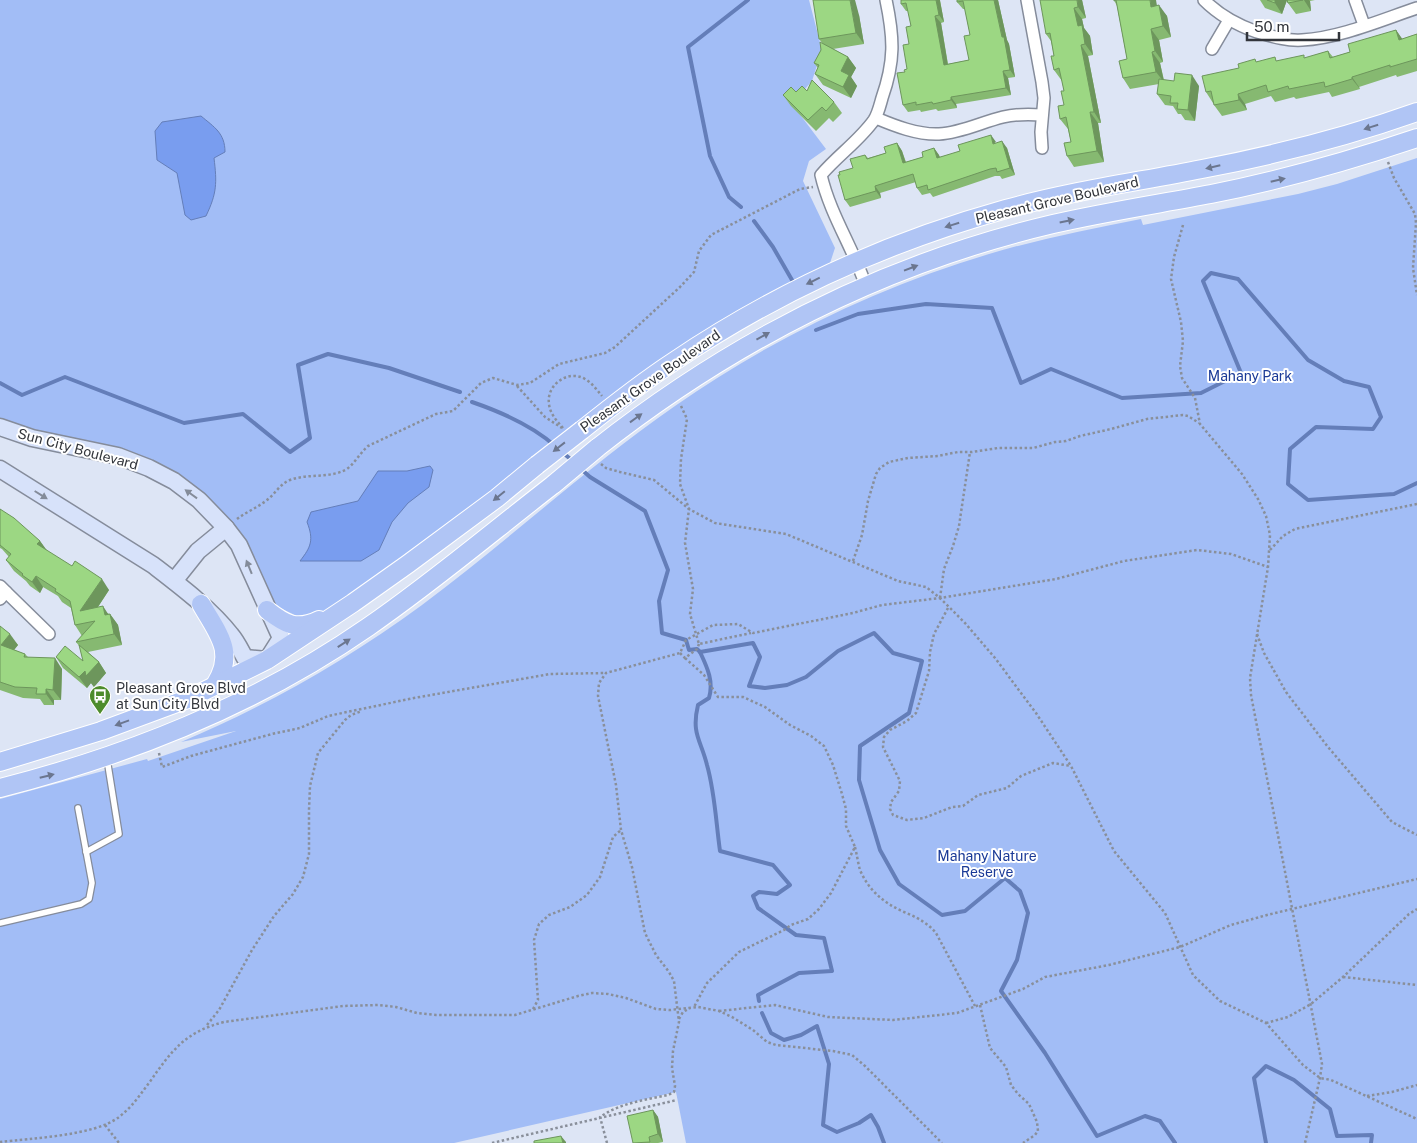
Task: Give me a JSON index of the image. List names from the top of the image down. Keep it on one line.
{"streets":{"main road":["Pleasant Grove Boulevard"],"street":["Sun City Boulevard"]},"crossings":[["Pleasant Grove Boulevard","Sun City Boulevard"]],"parks":["Mahany Park","Mahany Nature Reserve"],"places":{"bus stop":["Pleasant Grove Blvd at Sun City Blvd"]},"scale_bar":"50 m"}
